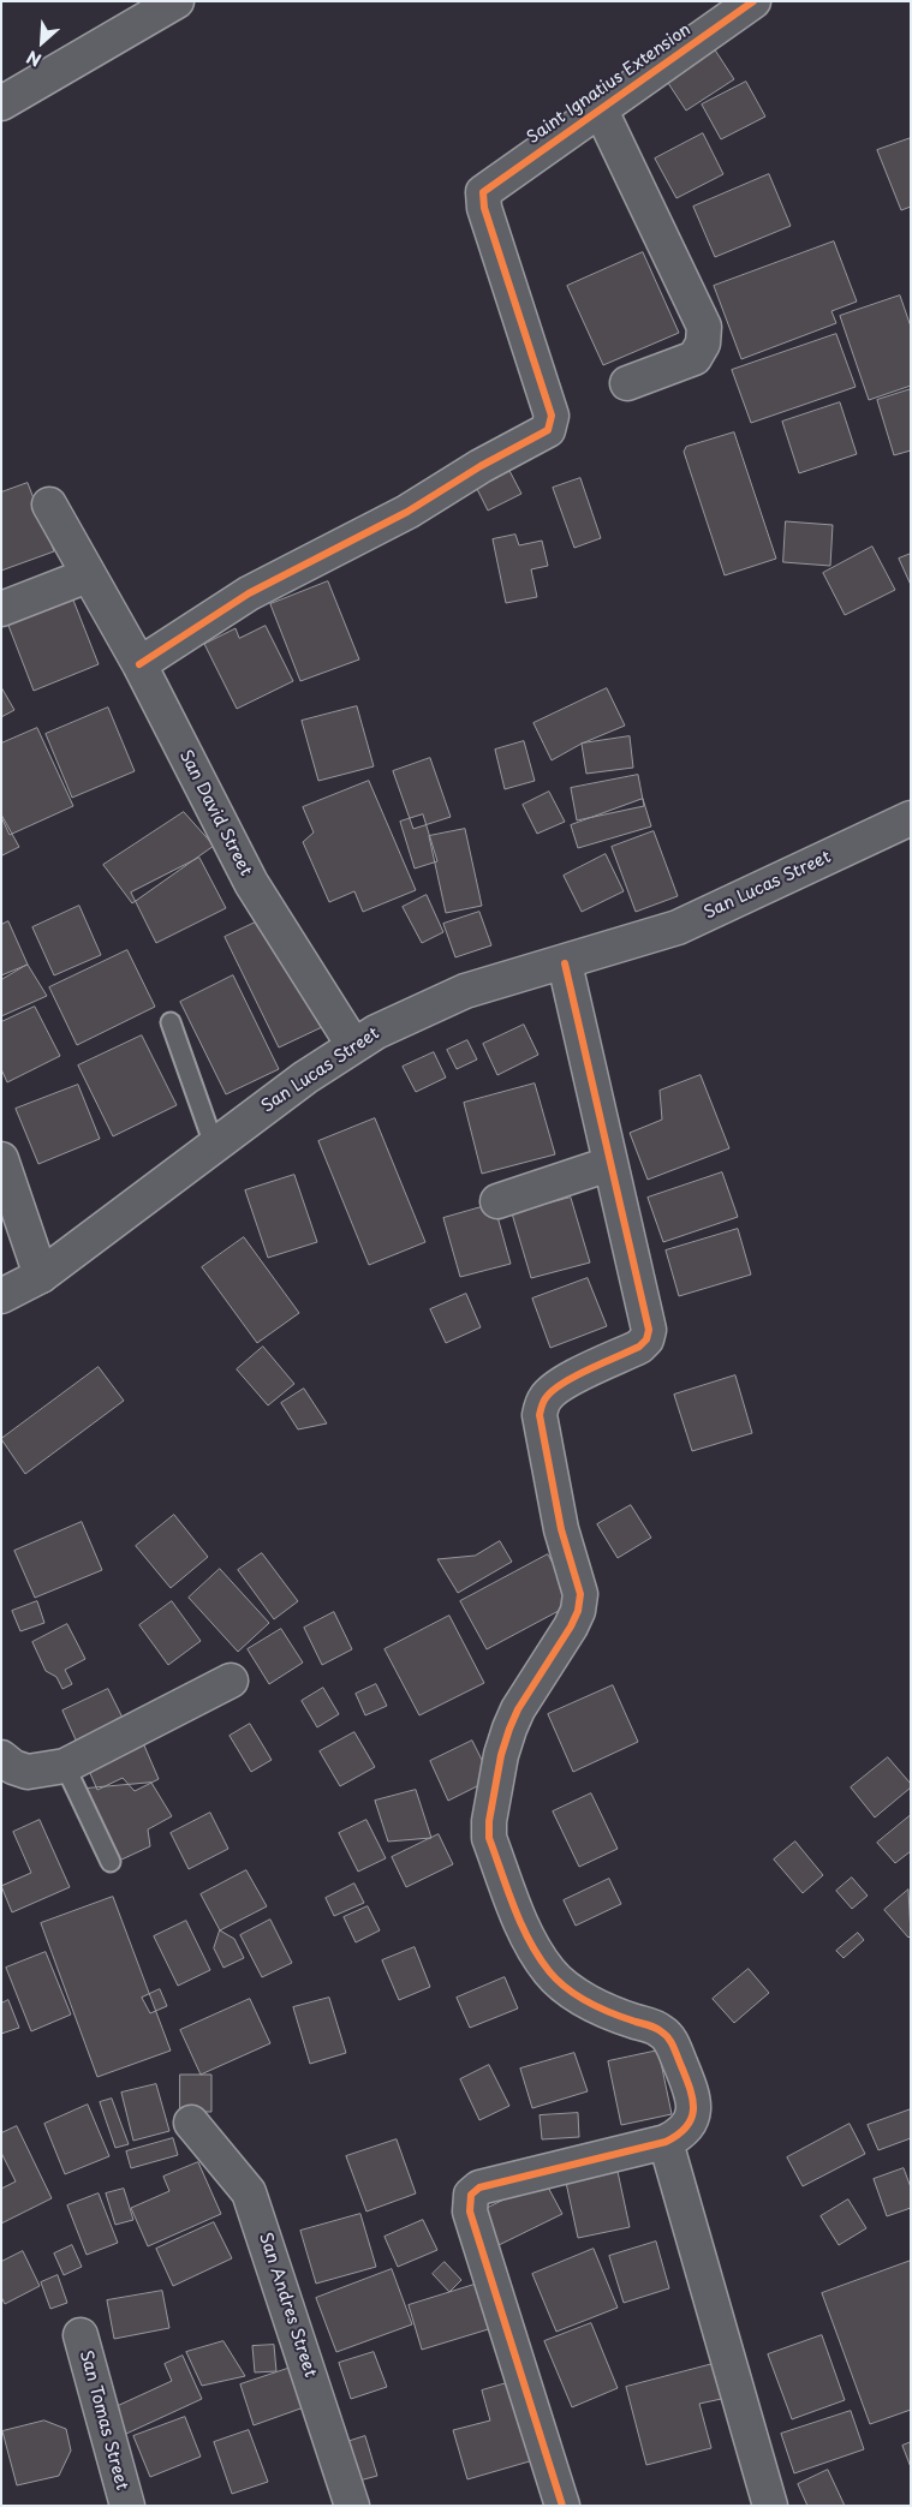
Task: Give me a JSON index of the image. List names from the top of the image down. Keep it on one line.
{"streets":{"street":["Saint Ignatius Extension","San David Street","San Lucas Street","San Andres Street","San Tomas Street"]},"crossings":[["Saint Ignatius Extension","San David Street"],["San David Street","San Lucas Street"]],"north":"bottom left"}
